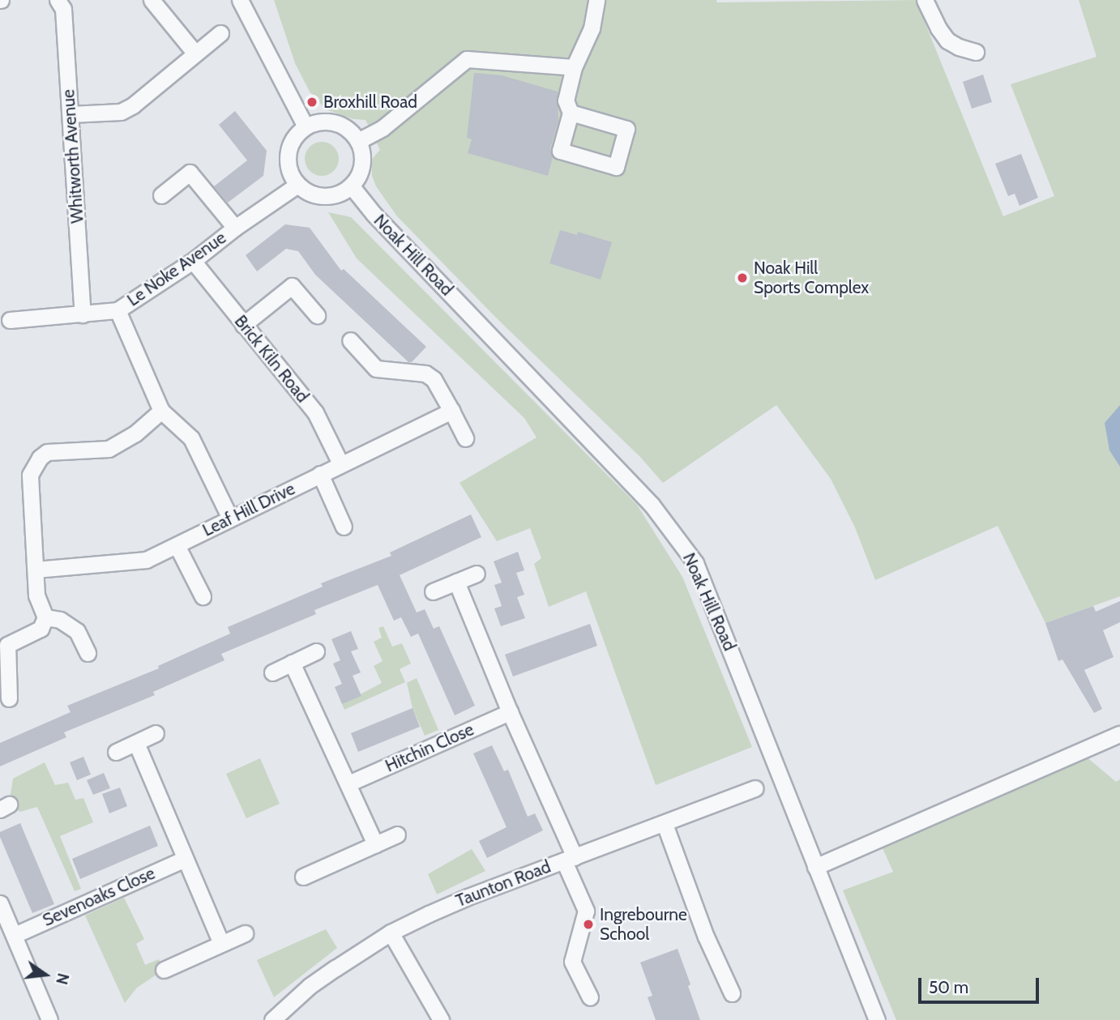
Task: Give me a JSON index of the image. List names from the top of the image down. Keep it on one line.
{"streets":{"street":["Whitworth Avenue","Noak Hill Road","Le Noke Avenue","Brick Kiln Road","Leaf Hill Drive","Hitchin Close","Taunton Road","Sevenoaks Close"]},"crossings":[["Whitworth Avenue","Le Noke Avenue"],["Noak Hill Road","Le Noke Avenue"],["Le Noke Avenue","Brick Kiln Road"],["Brick Kiln Road","Leaf Hill Drive"]],"places":["Broxhill Road","Noak Hill Sports Complex","Ingrebourne School"],"scale_bar":"50 m","north":"right"}
